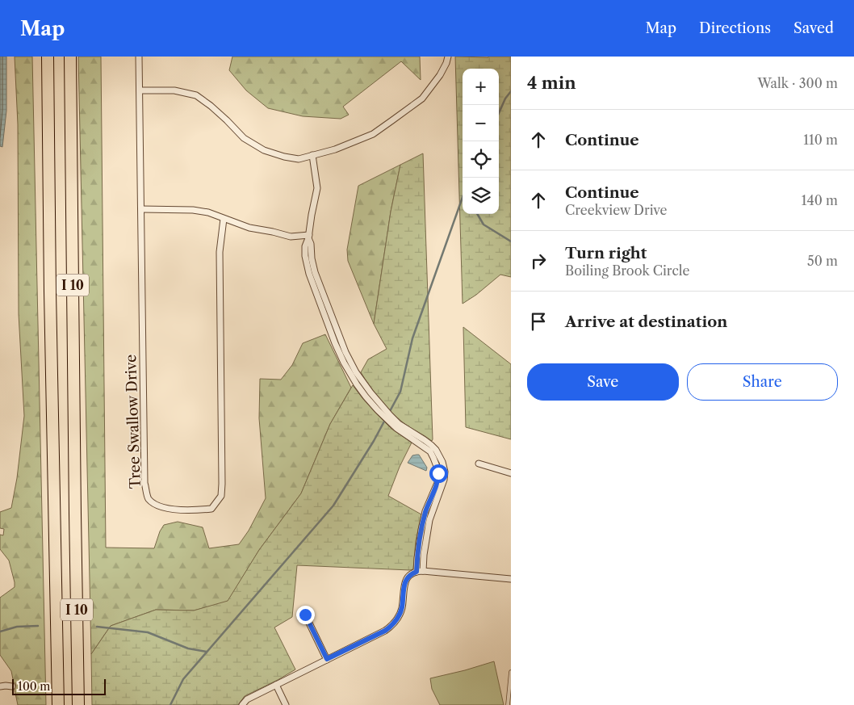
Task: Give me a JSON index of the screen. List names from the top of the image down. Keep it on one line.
{"streets":{"highway":["I 10"],"street":["Tree Swallow Drive"]},"scale_bar":"100 m","page":{"header":"Map","nav":["Map","Directions","Saved"],"heading":["4 min","Walk · 300 m"],"map_buttons":["+","−"],"list":[["Continue","110 m"],["Continue","Creekview Drive","140 m"],["Turn right","Boiling Brook Circle","50 m"],"Arrive at destination"],"buttons":["Save","Share"],"scale":"100 m"}}
